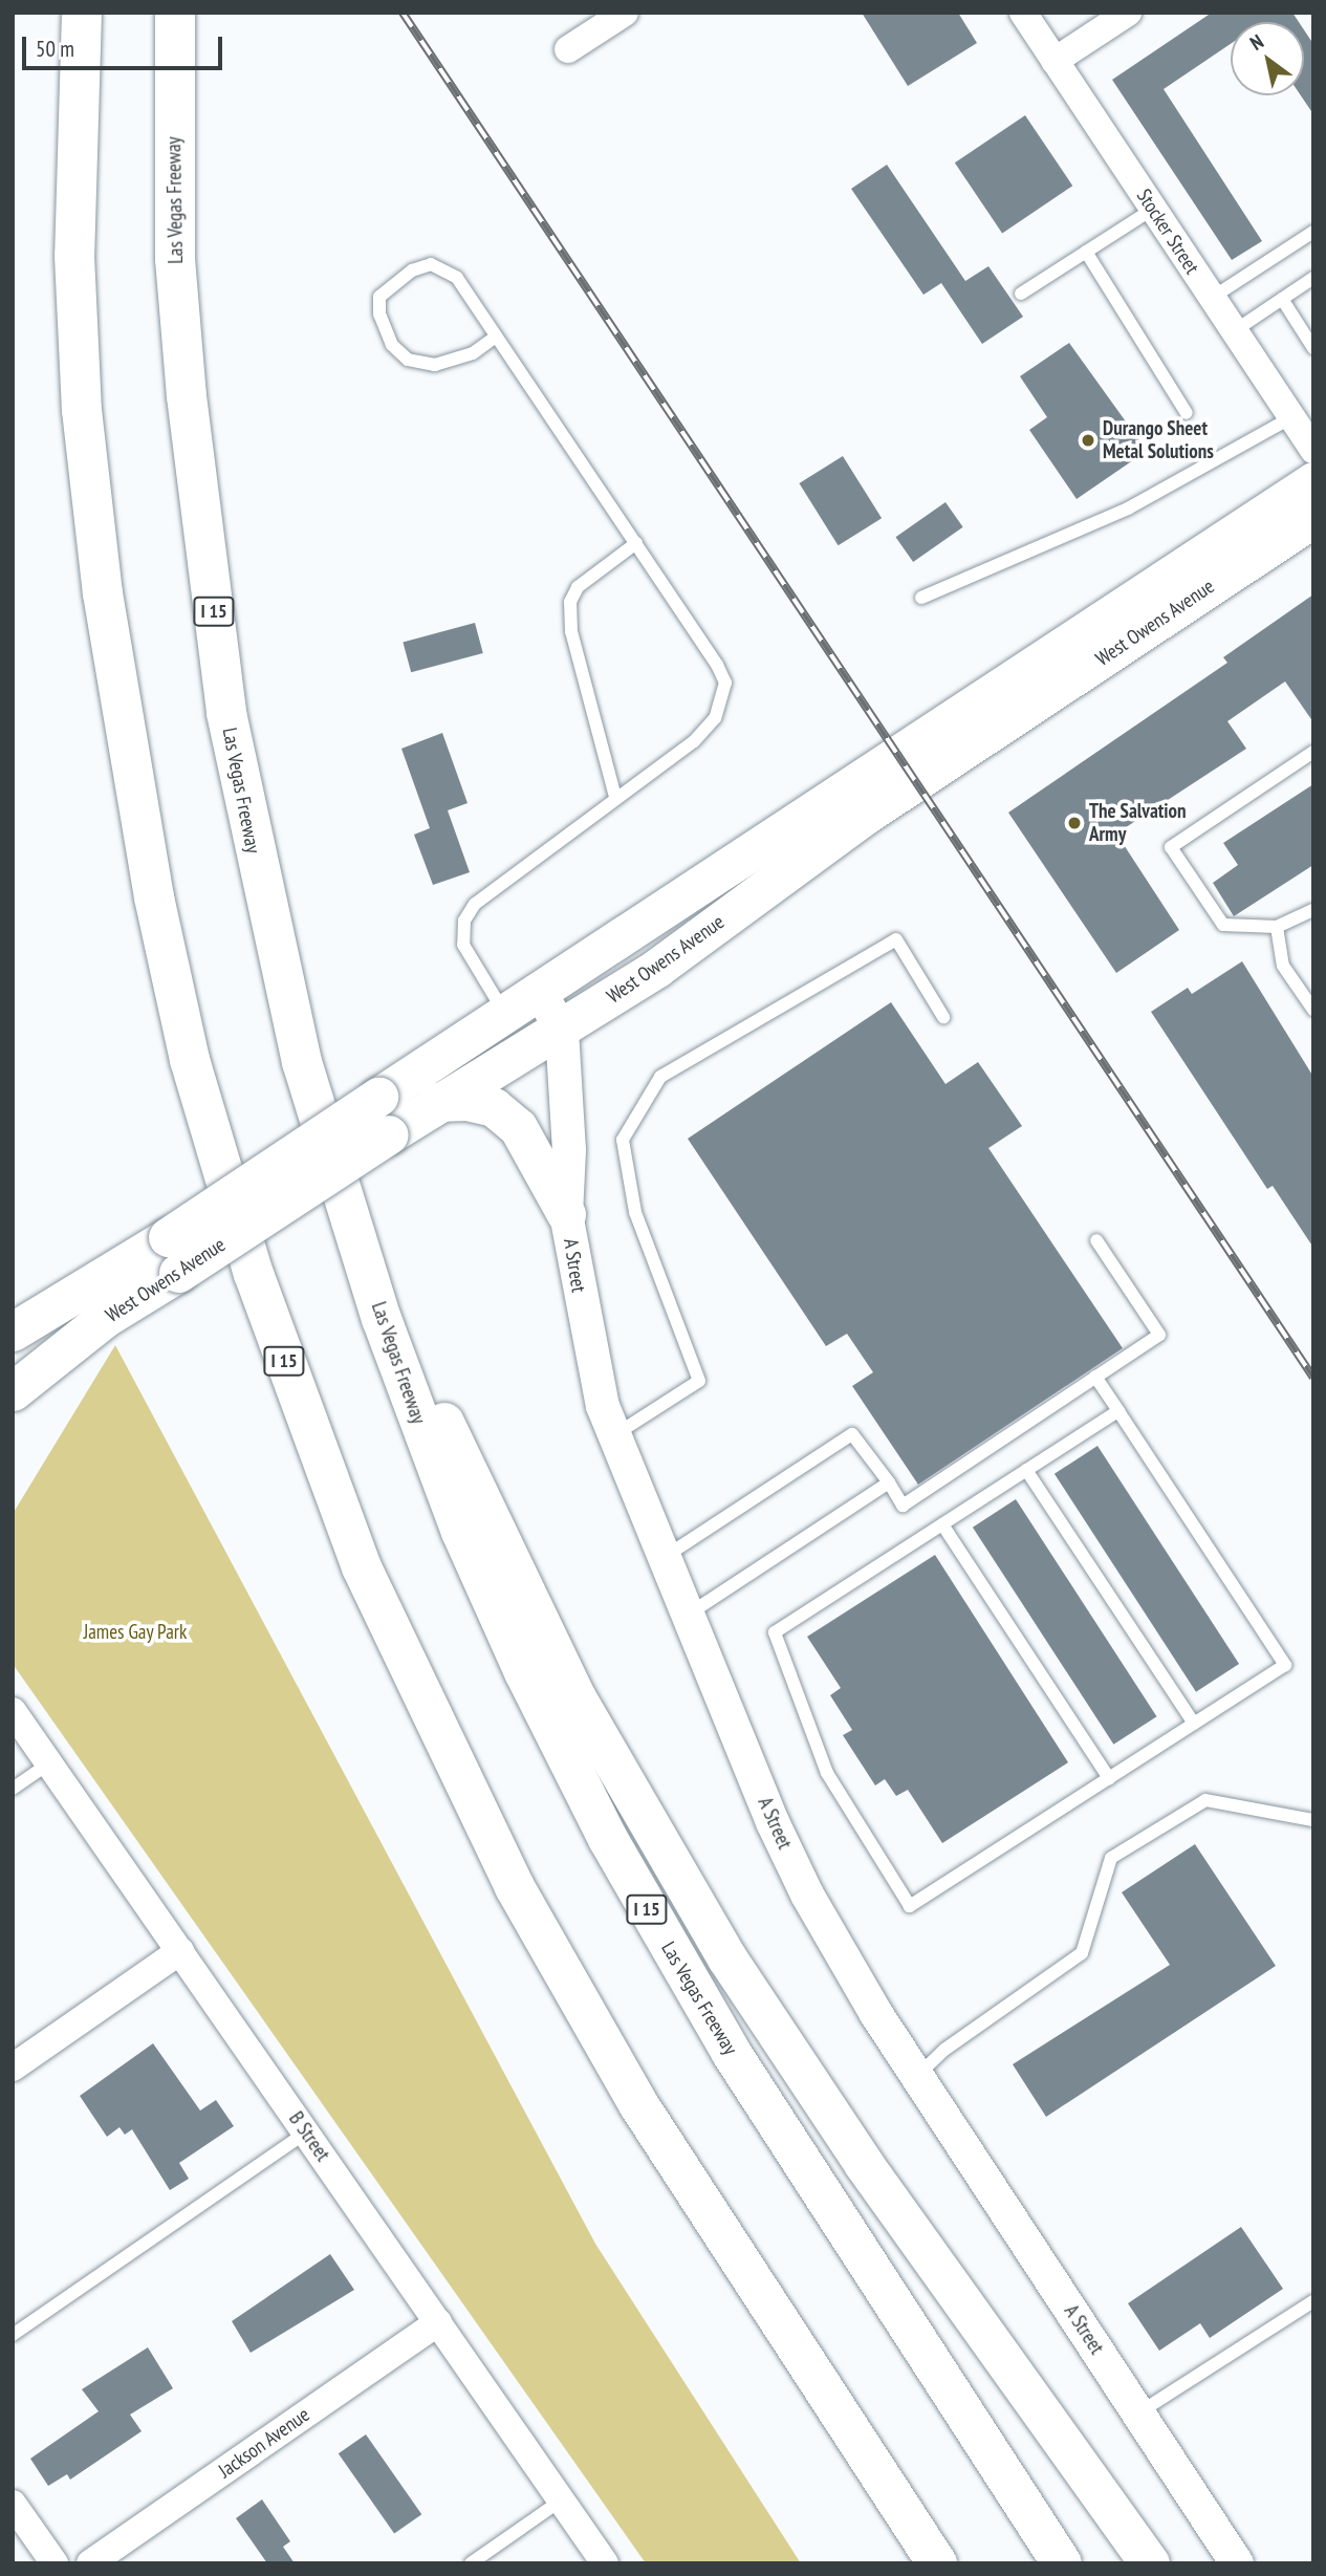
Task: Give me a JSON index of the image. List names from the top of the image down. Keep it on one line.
{"streets":{"highway":["Las Vegas Freeway","I 15"],"main road":["West Owens Avenue"],"street":["Stocker Street","A Street","B Street","Jackson Avenue"]},"crossings":[["West Owens Avenue","A Street"],["B Street","Jackson Avenue"]],"parks":["James Gay Park"],"places":["Durango Sheet Metal Solutions","The Salvation Army"],"scale_bar":"50 m","north":"top left"}
